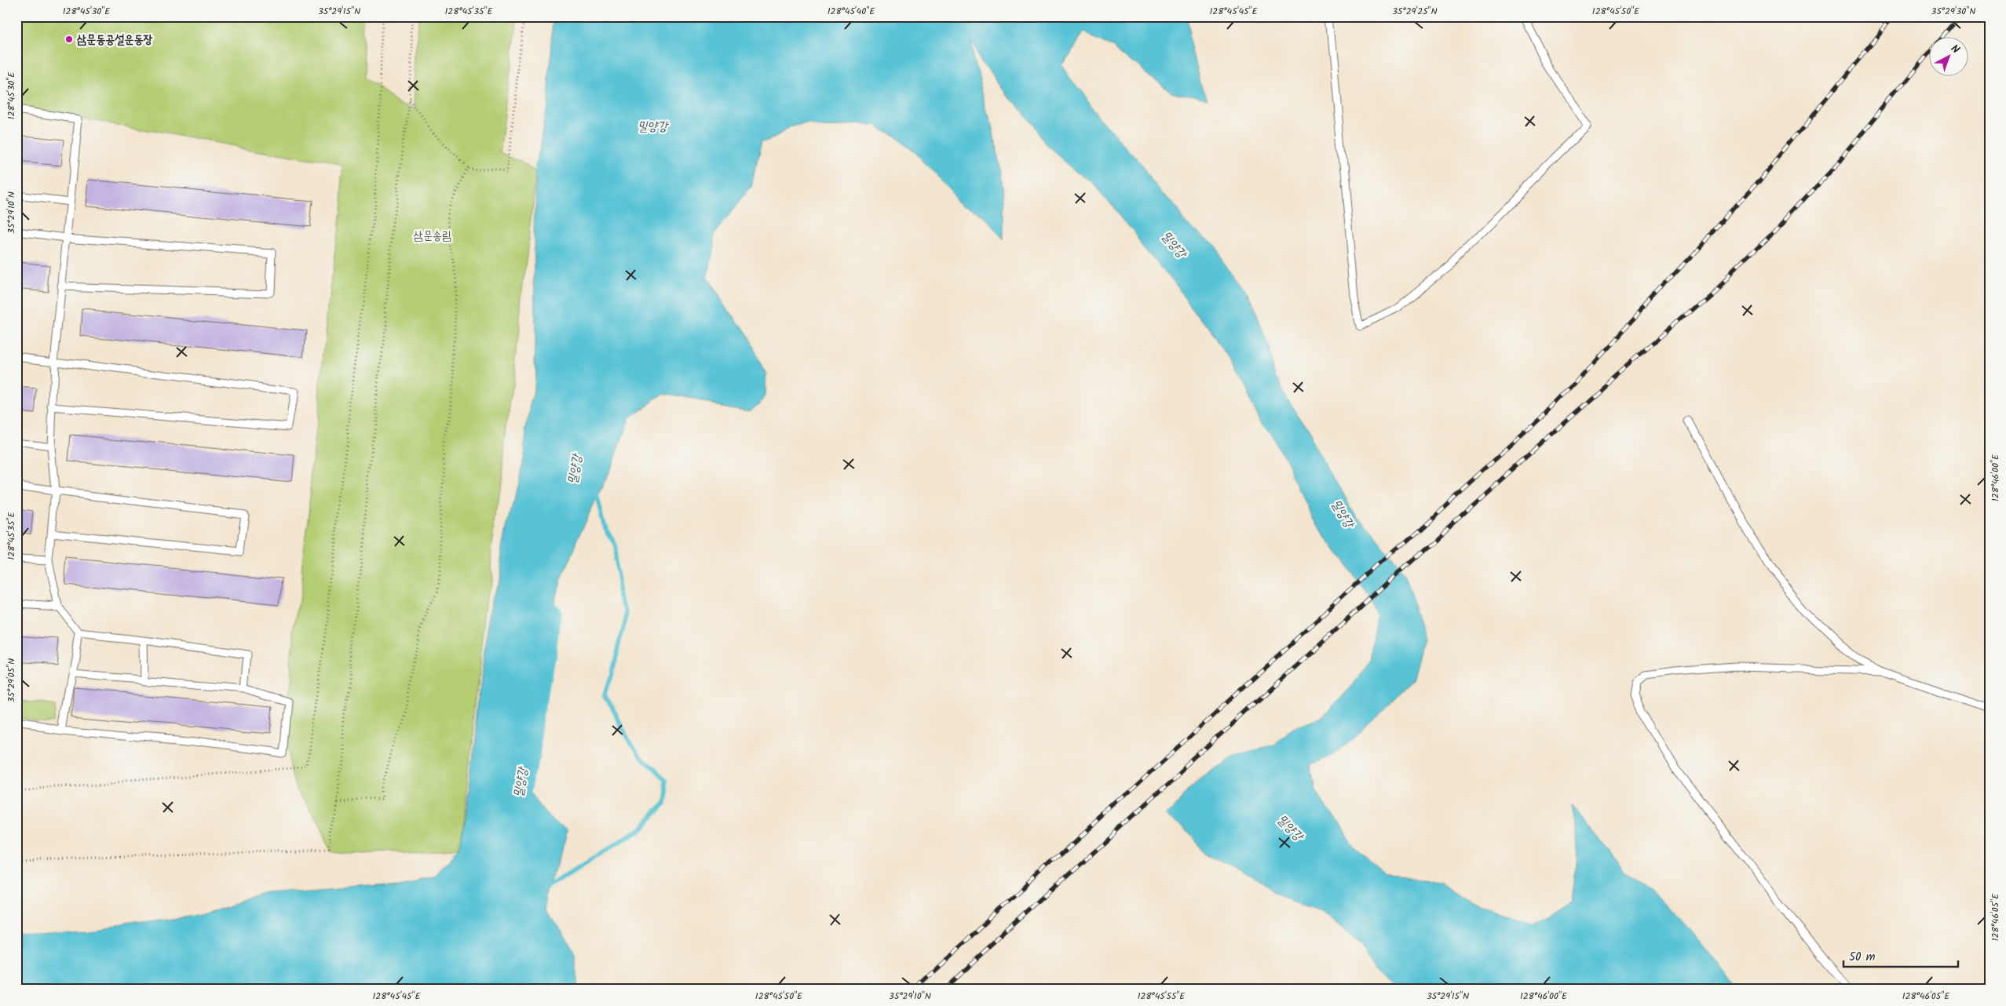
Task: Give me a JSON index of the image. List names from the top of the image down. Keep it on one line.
{"water":["밀양강"],"parks":["삼문송림"],"places":["삼문동공설운동장"],"scale_bar":"50 m","north":"top right","coordinates":["128°45'30\"E","35°29'15\"N","128°45'35\"E","128°45'40\"E","128°45'45\"E","35°29'25\"N","128°45'50\"E","35°29'30\"N","35°29'10\"N","128°46'00\"E","35°29'05\"N","128°46'05\"E","128°45'55\"E"]}
